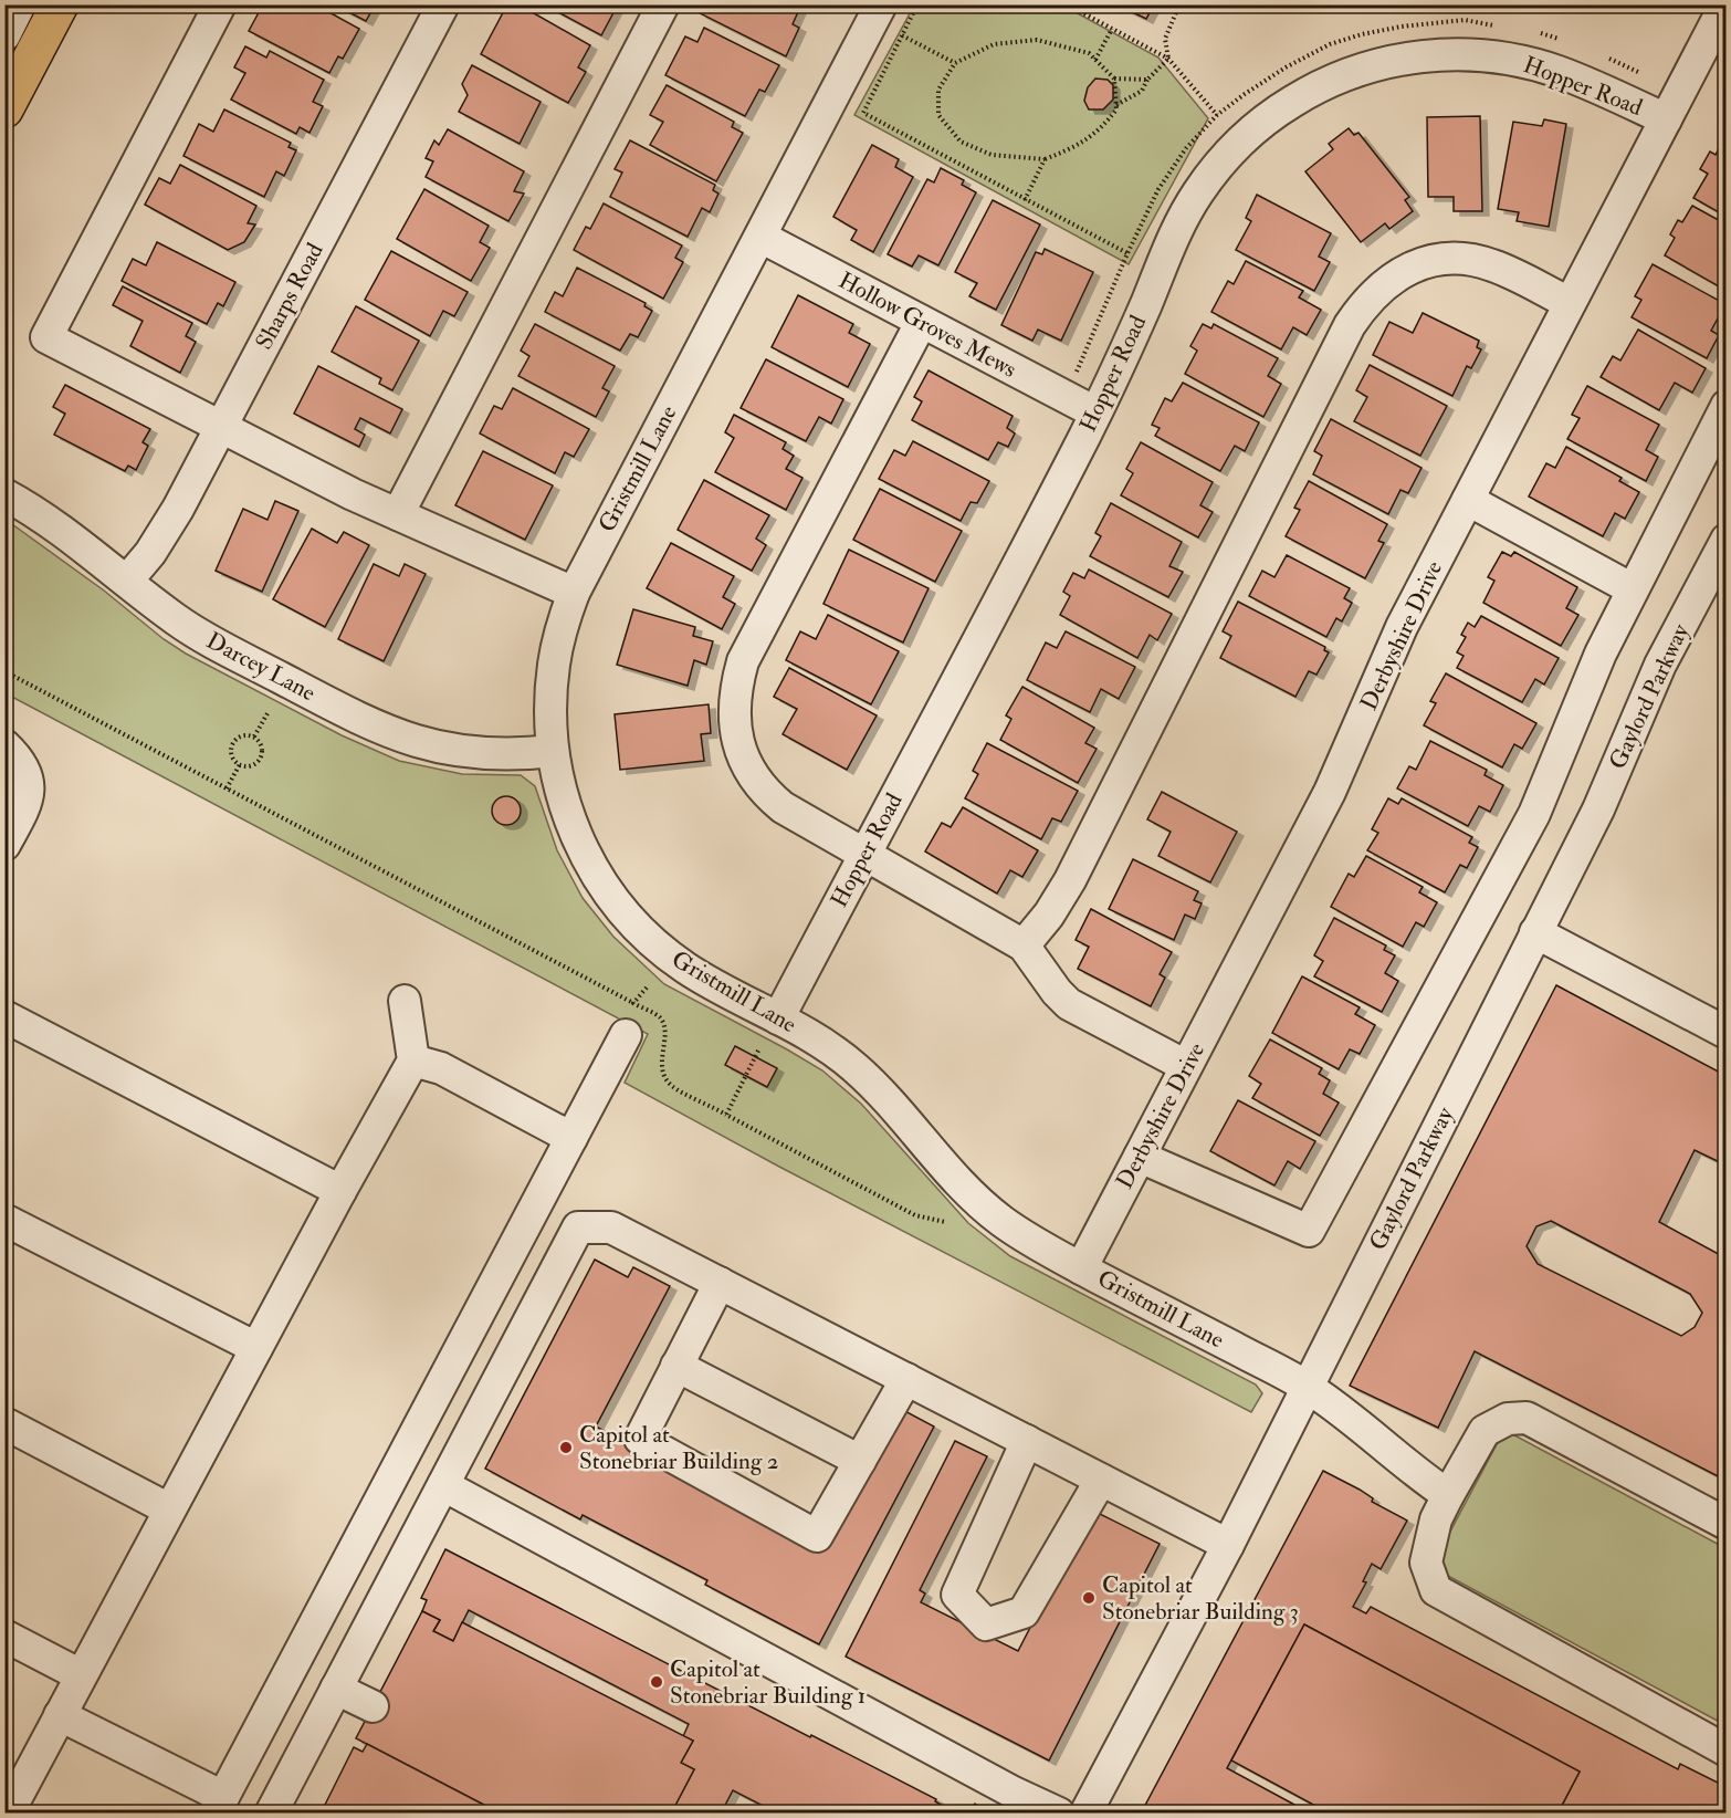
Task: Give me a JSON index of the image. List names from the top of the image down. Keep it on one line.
{"streets":{"street":["Hopper Road","Sharps Road","Hollow Groves Mews","Gristmill Lane","Derbyshire Drive","Darcey Lane","Gaylord Parkway"]},"crossings":[["Hopper Road","Hollow Groves Mews"],["Hopper Road","Gristmill Lane"],["Hopper Road","Derbyshire Drive"],["Sharps Road","Darcey Lane"],["Hollow Groves Mews","Gristmill Lane"],["Gristmill Lane","Derbyshire Drive"],["Gristmill Lane","Darcey Lane"],["Gristmill Lane","Gaylord Parkway"]],"places":["Capitol at Stonebriar Building 2","Capitol at Stonebriar Building 3","Capitol at Stonebriar Building 1"]}
